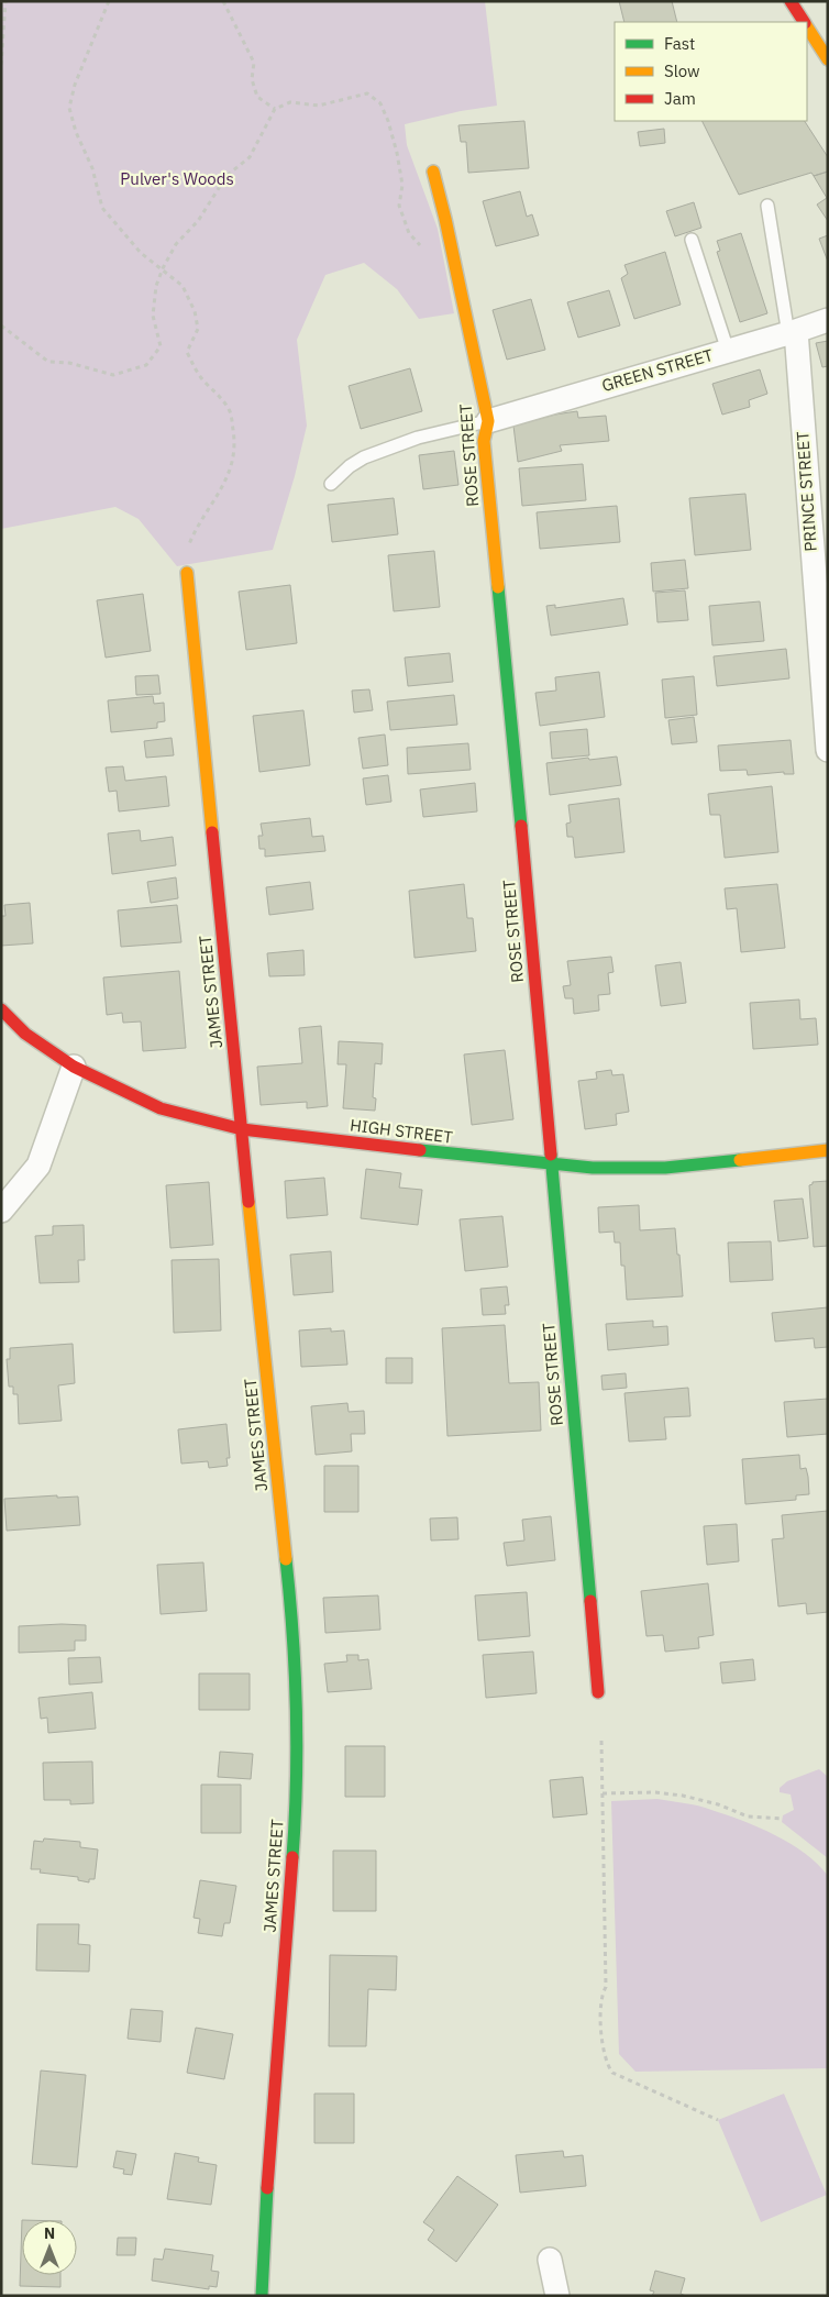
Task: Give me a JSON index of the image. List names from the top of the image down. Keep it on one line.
{"streets":{"street":["GREEN STREET","ROSE STREET","PRINCE STREET","JAMES STREET","HIGH STREET"]},"crossings":[["GREEN STREET","ROSE STREET"],["GREEN STREET","PRINCE STREET"],["ROSE STREET","HIGH STREET"],["JAMES STREET","HIGH STREET"]],"parks":["Pulver's Woods"],"legend":["Fast","Slow","Jam"],"north":"top"}
